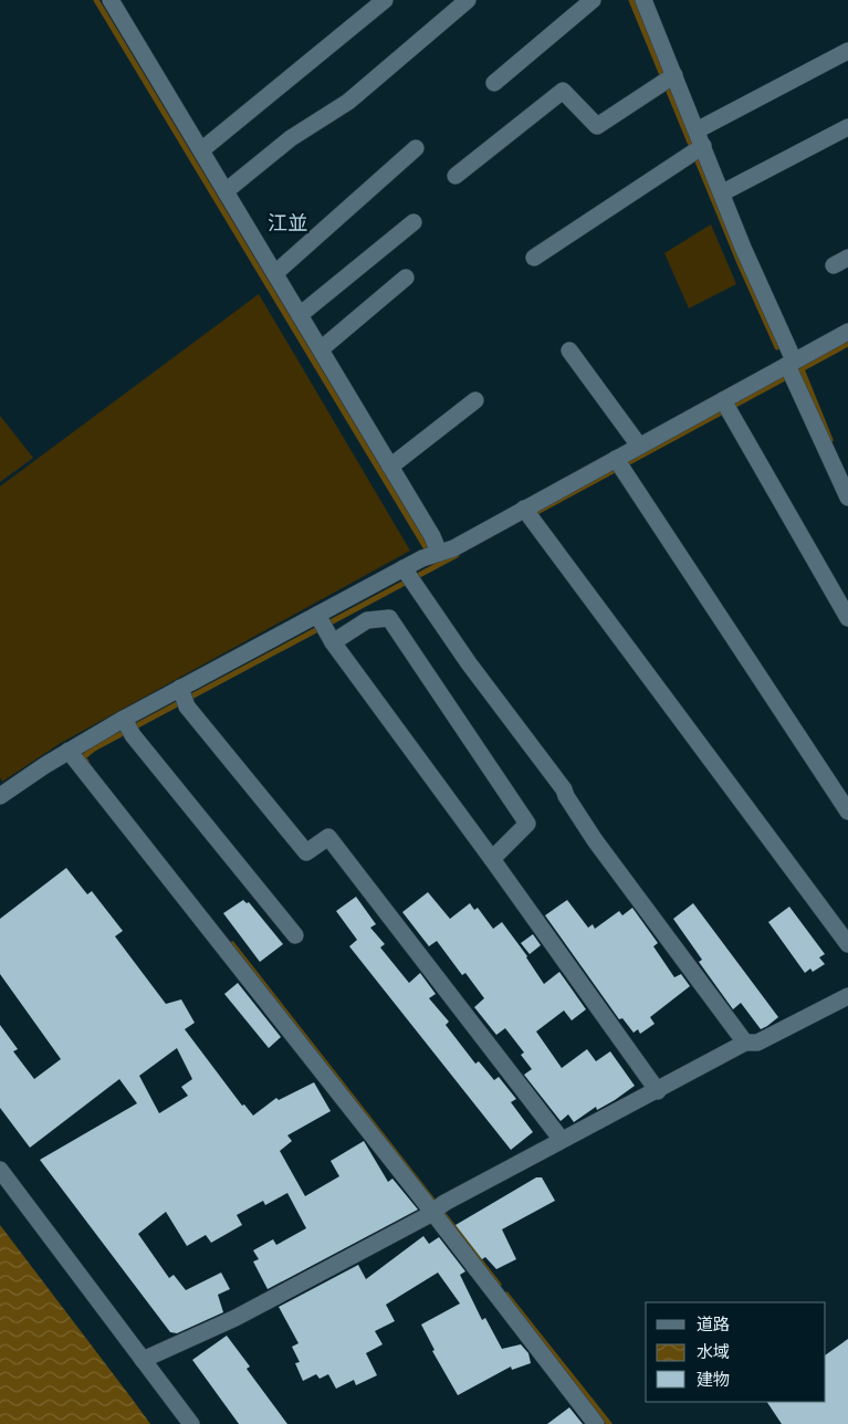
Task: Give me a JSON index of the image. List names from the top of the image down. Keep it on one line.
{"districts":["江並"],"legend":["道路","水域","建物"]}
